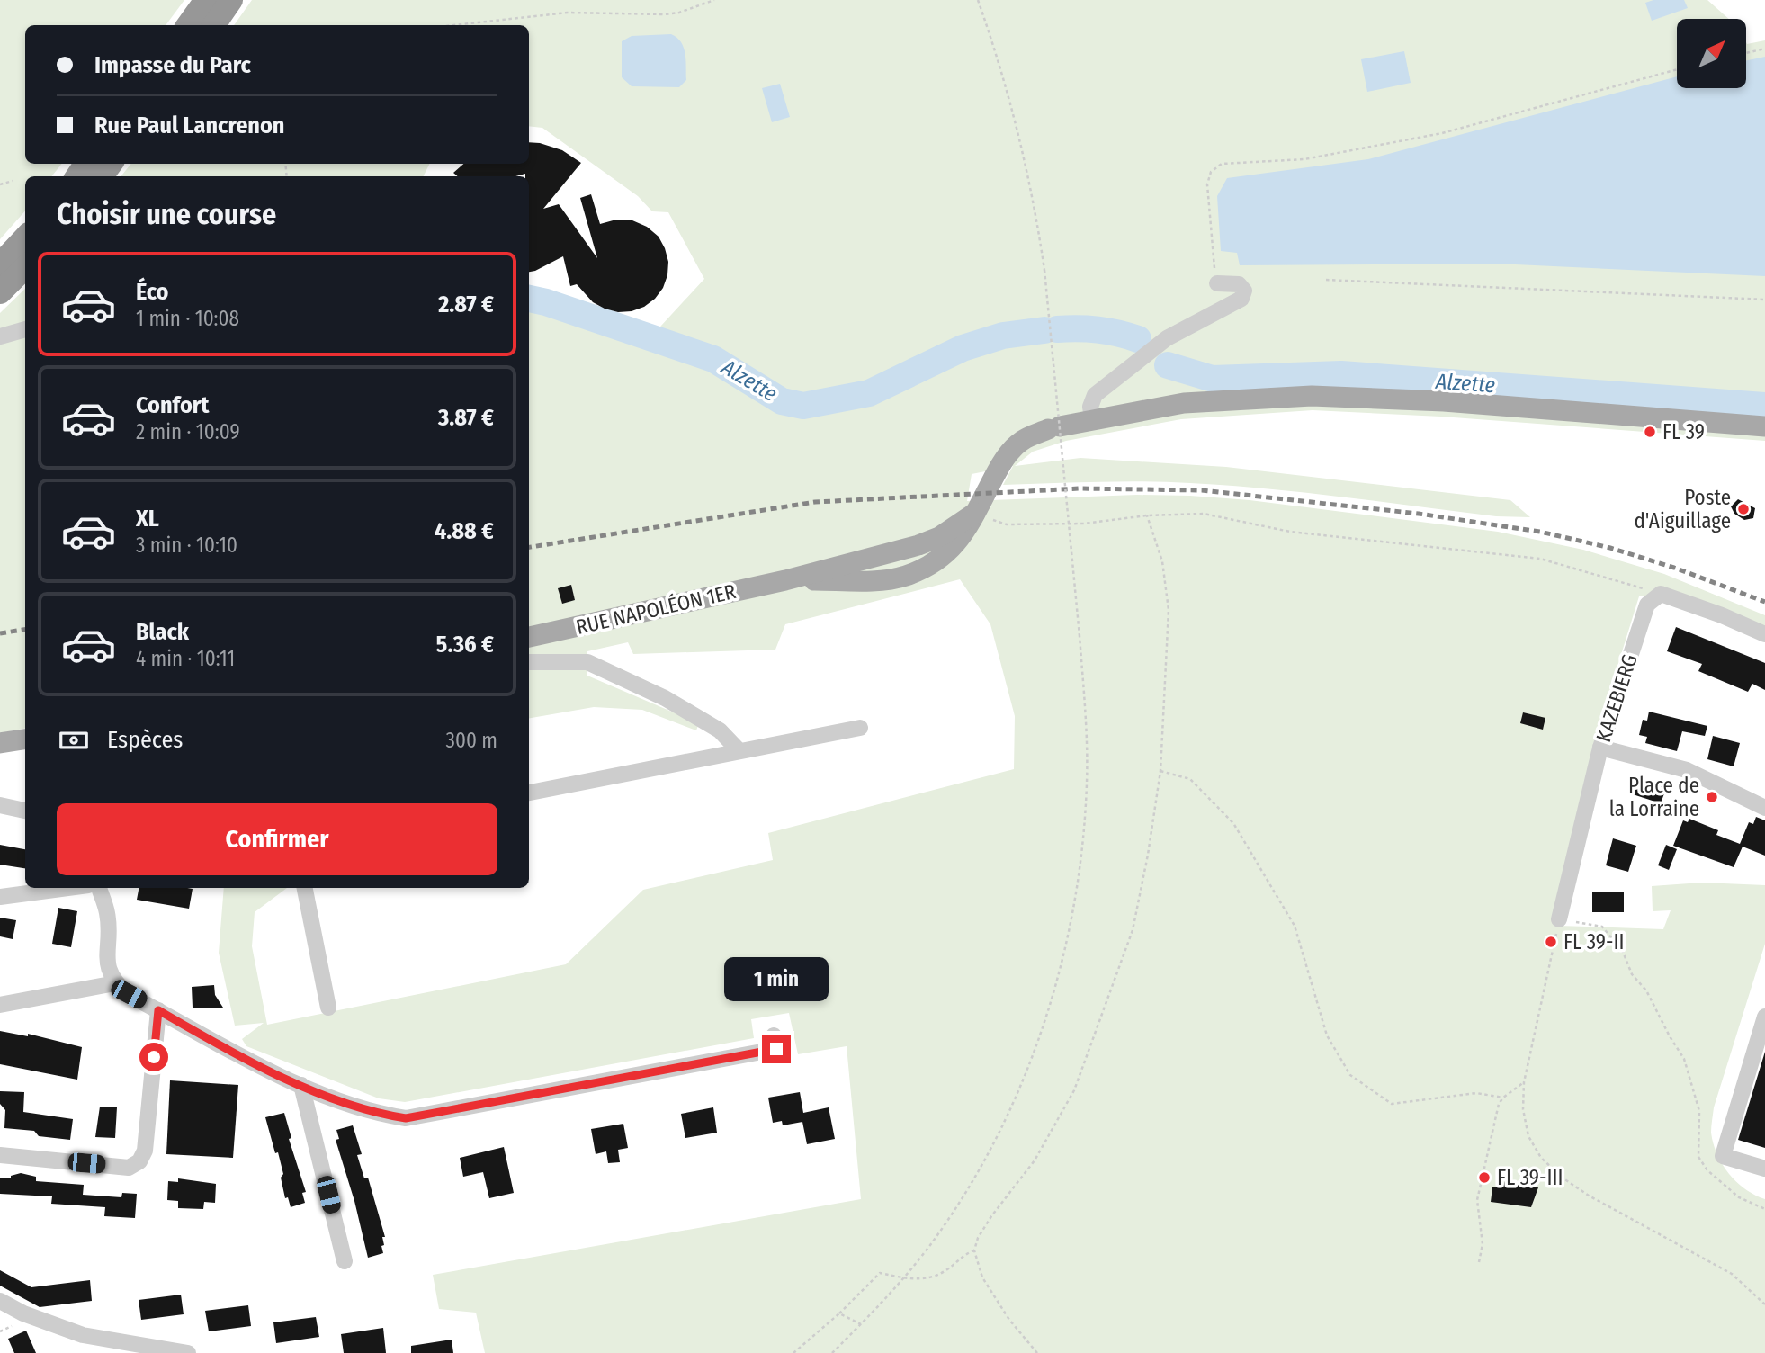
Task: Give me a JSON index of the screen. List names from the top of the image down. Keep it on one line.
{"streets":{"main road":["RUE NAPOLÉON 1ER"],"street":["KAZEBIERG"]},"water":["Alzette"],"places":["FL 39","Poste d'Aiguillage","Place de la Lorraine","FL 39-II","FL 39-III"],"north":"top right","page":{"banner":["Impasse du Parc","Rue Paul Lancrenon"],"heading":"Choisir une course","list":[{"name":"Éco","note":"1 min · 10:08","value":"2.87 €"},{"name":"Confort","note":"2 min · 10:09","value":"3.87 €"},{"name":"XL","note":"3 min · 10:10","value":"4.88 €"},{"name":"Black","note":"4 min · 10:11","value":"5.36 €"}],"pay":["Espèces","300 m"],"buttons":"Confirmer","bubble":"1 min"}}
